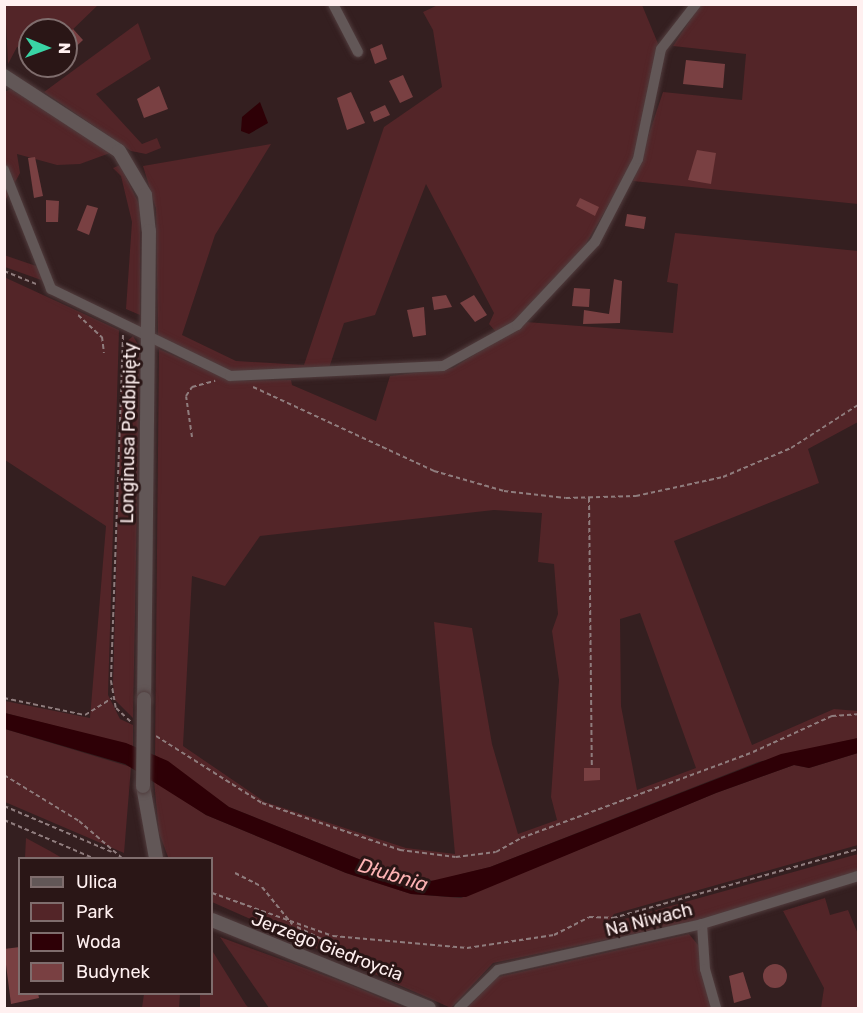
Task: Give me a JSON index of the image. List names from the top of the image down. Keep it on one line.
{"streets":{"street":["Longinusa Podbipięty","Na Niwach","Jerzego Giedroycia"]},"water":["Dłubnia"],"legend":["Ulica","Park","Woda","Budynek"],"north":"right"}
